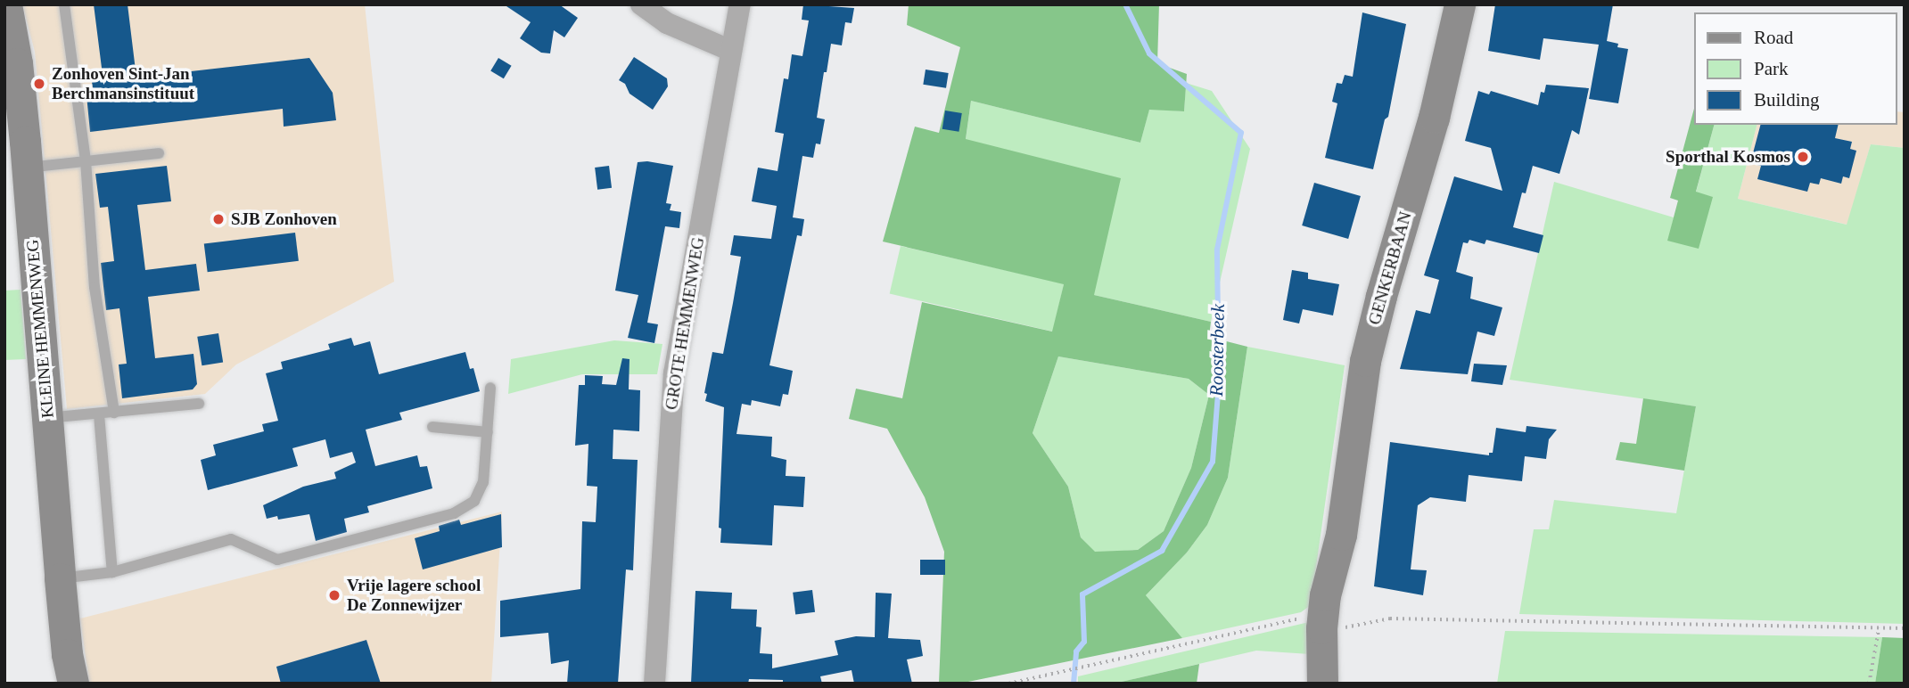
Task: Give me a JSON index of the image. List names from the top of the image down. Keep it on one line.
{"streets":{"street":["GENKERBAAN","GROTE HEMMENWEG","KLEINE HEMMENWEG"]},"water":["Roosterbeek"],"places":["Zonhoven Sint-Jan Berchmansinstituut","Sporthal Kosmos","SJB Zonhoven","Vrije lagere school De Zonnewijzer"],"legend":["Road","Park","Building"]}
